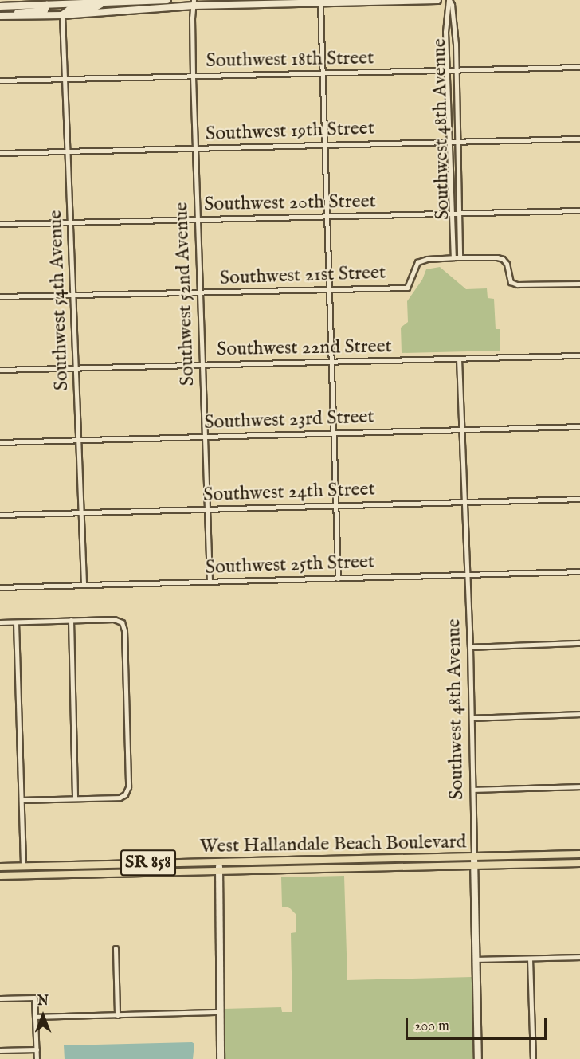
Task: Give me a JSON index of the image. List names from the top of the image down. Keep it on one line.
{"streets":{"main road":["Southwest 48th Avenue","West Hallandale Beach Boulevard","SR 858"],"street":["Southwest 18th Street","Southwest 19th Street","Southwest 20th Street","Southwest 21st Street","Southwest 52nd Avenue","Southwest 54th Avenue","Southwest 22nd Street","Southwest 23rd Street","Southwest 24th Street","Southwest 25th Street"]},"crossings":[["Southwest 18th Street","Southwest 48th Avenue"],["Southwest 18th Street","Southwest 52nd Avenue"],["Southwest 18th Street","Southwest 54th Avenue"],["Southwest 48th Avenue","Southwest 19th Street"],["Southwest 48th Avenue","Southwest 20th Street"],["Southwest 48th Avenue","Southwest 21st Street"],["Southwest 48th Avenue","Southwest 22nd Street"],["Southwest 48th Avenue","Southwest 23rd Street"],["Southwest 48th Avenue","Southwest 24th Street"],["Southwest 48th Avenue","Southwest 25th Street"],["Southwest 48th Avenue","West Hallandale Beach Boulevard"],["Southwest 19th Street","Southwest 52nd Avenue"],["Southwest 19th Street","Southwest 54th Avenue"],["Southwest 20th Street","Southwest 52nd Avenue"],["Southwest 20th Street","Southwest 54th Avenue"],["Southwest 21st Street","Southwest 52nd Avenue"],["Southwest 21st Street","Southwest 54th Avenue"],["Southwest 52nd Avenue","Southwest 22nd Street"],["Southwest 52nd Avenue","Southwest 23rd Street"],["Southwest 52nd Avenue","Southwest 24th Street"],["Southwest 52nd Avenue","Southwest 25th Street"],["Southwest 54th Avenue","Southwest 22nd Street"],["Southwest 54th Avenue","Southwest 23rd Street"],["Southwest 54th Avenue","Southwest 24th Street"],["Southwest 54th Avenue","Southwest 25th Street"]],"scale_bar":"200 m","north":"top"}
